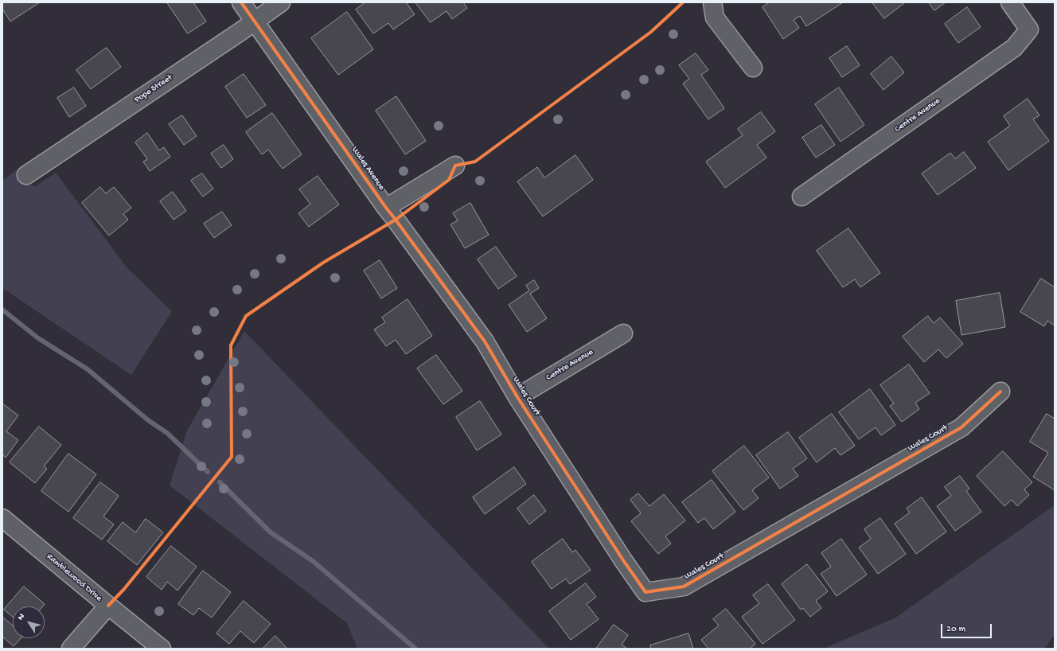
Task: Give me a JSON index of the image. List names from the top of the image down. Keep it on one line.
{"streets":{"street":["Pope Street","Centre Avenue","Wales Avenue","Wales Court","Ramblewood Drive"]},"crossings":[["Pope Street","Wales Avenue"],["Centre Avenue","Wales Court"],["Wales Avenue","Wales Court"]],"scale_bar":"20 m","north":"top left"}
